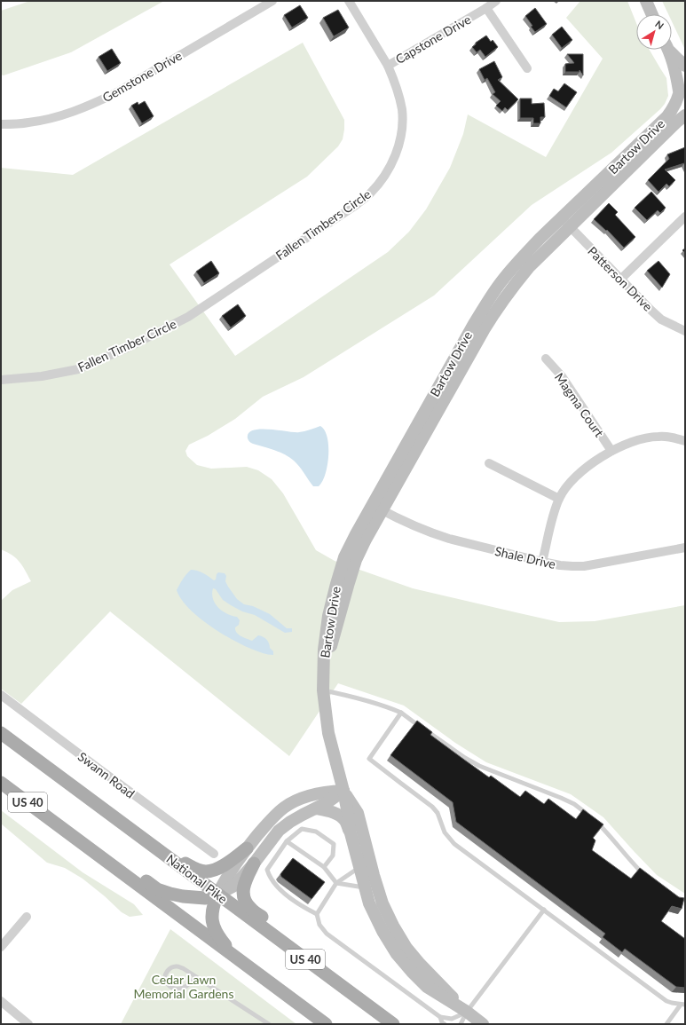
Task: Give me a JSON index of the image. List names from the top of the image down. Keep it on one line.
{"streets":{"main road":["US 40","National Pike"],"street":["Capstone Drive","Gemstone Drive","Bartow Drive","Fallen Timbers Circle","Patterson Drive","Fallen Timber Circle","Magma Court","Shale Drive","Swann Road"]},"crossings":[["Capstone Drive","Fallen Timbers Circle"],["Bartow Drive","Patterson Drive"],["Bartow Drive","Shale Drive"],["Fallen Timbers Circle","Fallen Timber Circle"]],"parks":["Cedar Lawn Memorial Gardens"],"north":"top right"}
